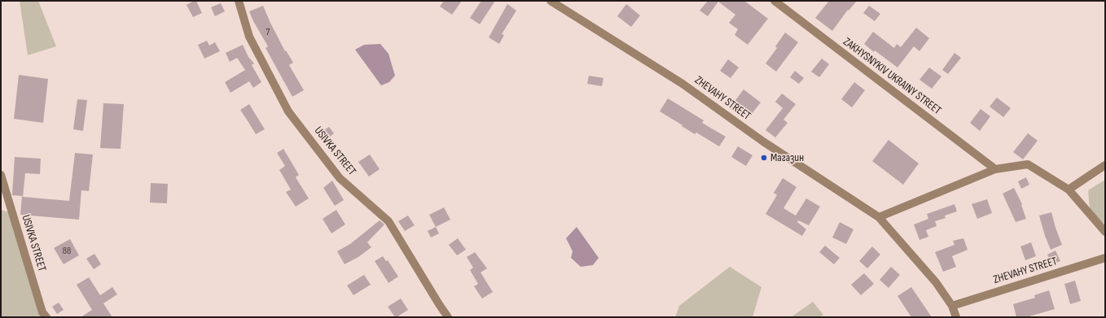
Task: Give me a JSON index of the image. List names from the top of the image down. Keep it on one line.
{"streets":{"street":["ZAKHYSNYKIV UKRAINY STREET","ZHEVAHY STREET","USIVKA STREET"]},"places":["Магазин"],"house_numbers":["7","88"]}
